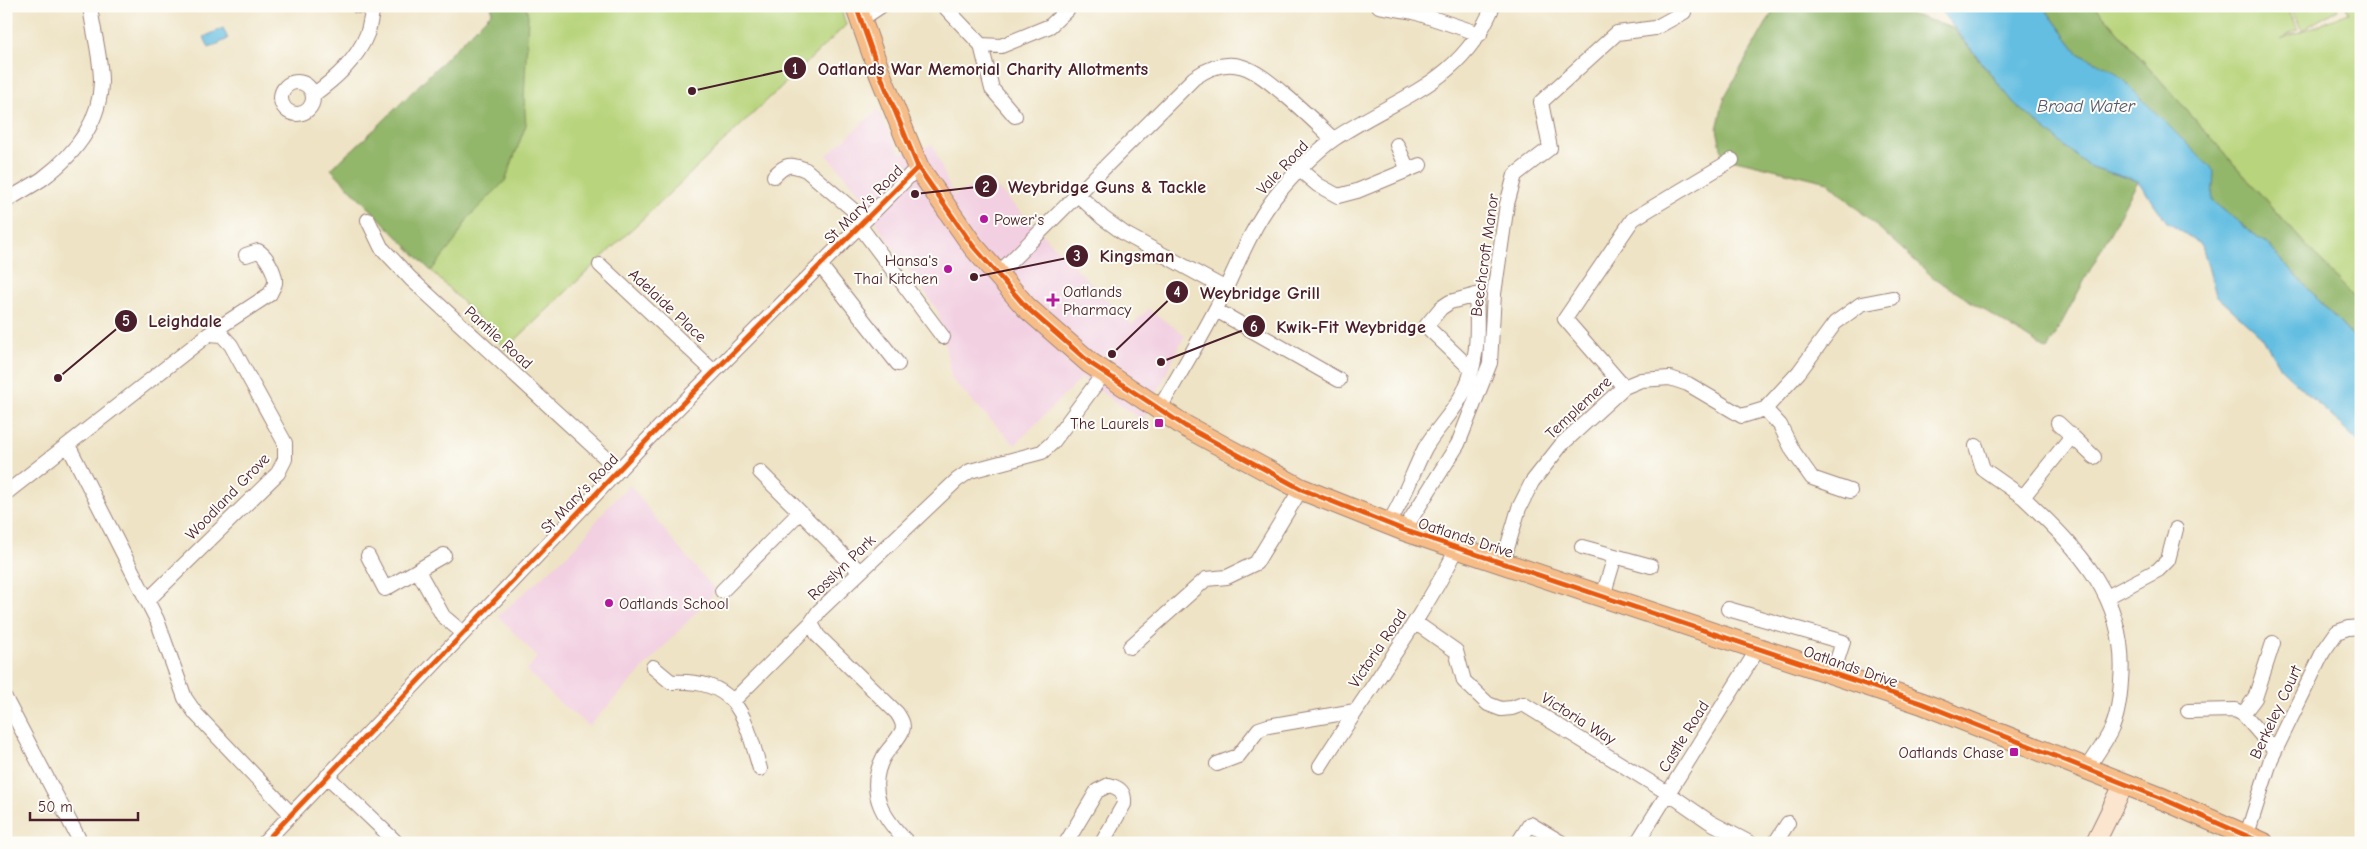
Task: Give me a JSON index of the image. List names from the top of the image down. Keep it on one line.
{"streets":{"main road":["Oatlands Drive"],"street":["Vale Road","St Mary's Road","Beechcroft Manor","Adelaide Place","Pantile Road","Templemere","Woodland Grove","Rosslyn Park","Victoria Road","Berkeley Court","Victoria Way","Castle Road"]},"crossings":[["Vale Road","Oatlands Drive"],["St Mary's Road","Adelaide Place"],["St Mary's Road","Pantile Road"],["St Mary's Road","Oatlands Drive"],["Beechcroft Manor","Oatlands Drive"],["Templemere","Oatlands Drive"],["Oatlands Drive","Rosslyn Park"],["Oatlands Drive","Victoria Road"],["Oatlands Drive","Berkeley Court"],["Oatlands Drive","Castle Road"],["Victoria Road","Victoria Way"],["Victoria Way","Castle Road"]],"water":["Broad Water"],"places":{"other":["Oatlands War Memorial Charity Allotments","Weybridge Guns & Tackle","Power's","Hansa's Thai Kitchen","Kingsman","Weybridge Grill","Kwik-Fit Weybridge","Leighdale","Oatlands School"],"health":["Oatlands Pharmacy"],"transit":["The Laurels","Oatlands Chase"]},"scale_bar":"50 m"}
